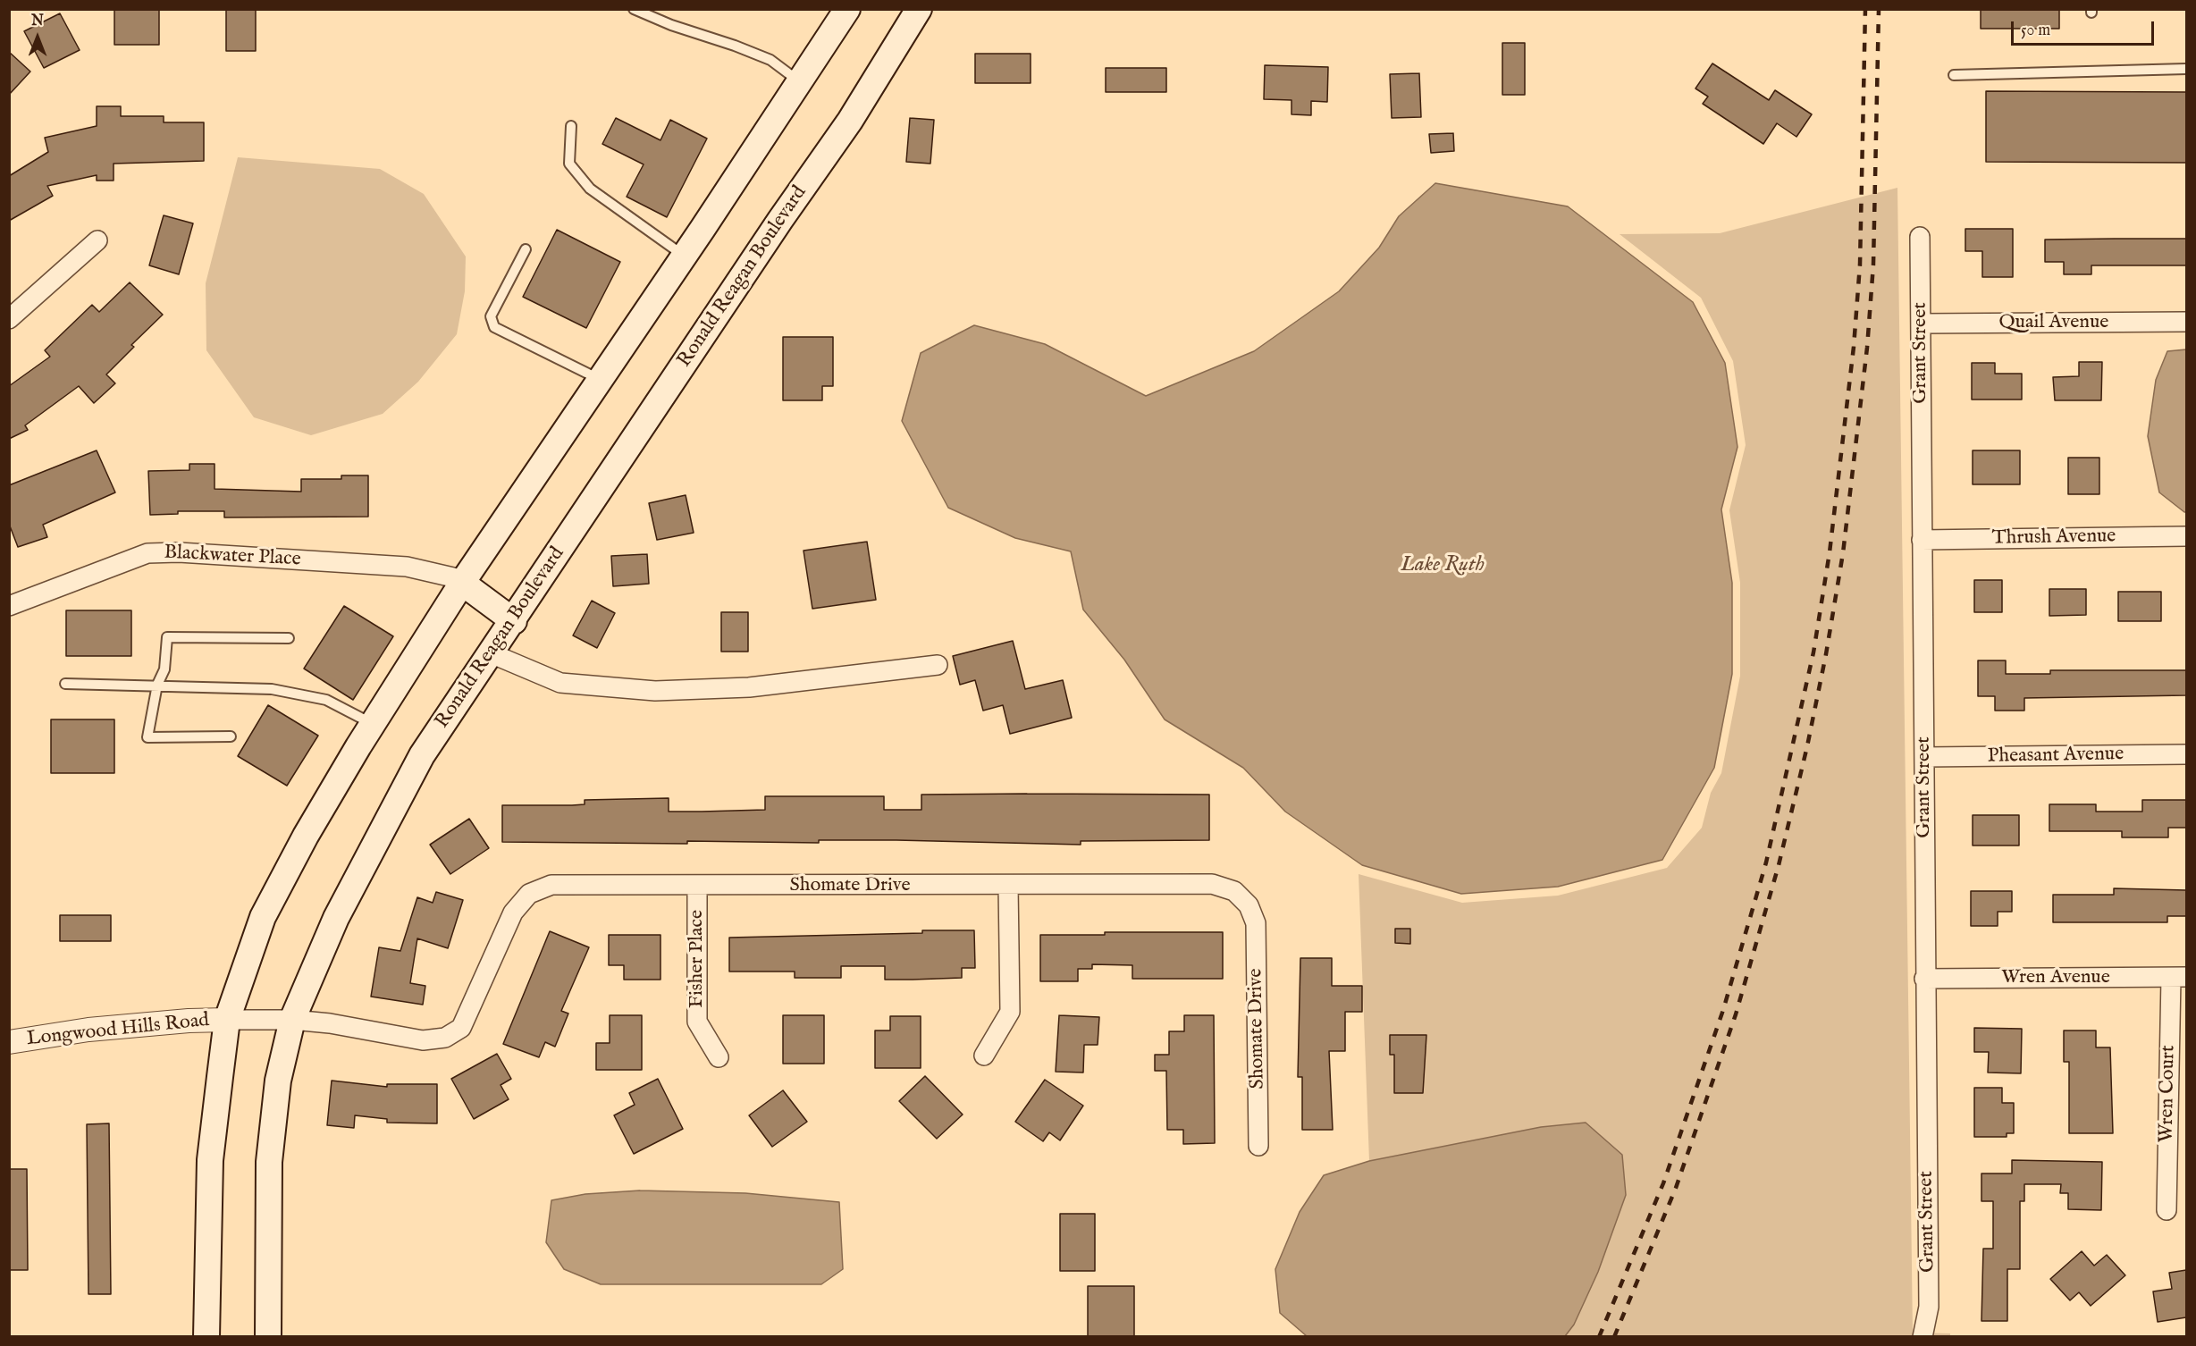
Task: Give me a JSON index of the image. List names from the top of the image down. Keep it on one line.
{"streets":{"main road":["Ronald Reagan Boulevard"],"street":["Quail Avenue","Grant Street","Thrush Avenue","Blackwater Place","Pheasant Avenue","Shomate Drive","Fisher Place","Wren Avenue","Longwood Hills Road","Wren Court"]},"crossings":[["Ronald Reagan Boulevard","Shomate Drive"],["Quail Avenue","Grant Street"],["Grant Street","Thrush Avenue"],["Grant Street","Pheasant Avenue"],["Grant Street","Wren Avenue"],["Shomate Drive","Fisher Place"],["Shomate Drive","Longwood Hills Road"],["Wren Avenue","Wren Court"]],"water":["Lake Ruth"],"scale_bar":"50 m","north":"top"}
